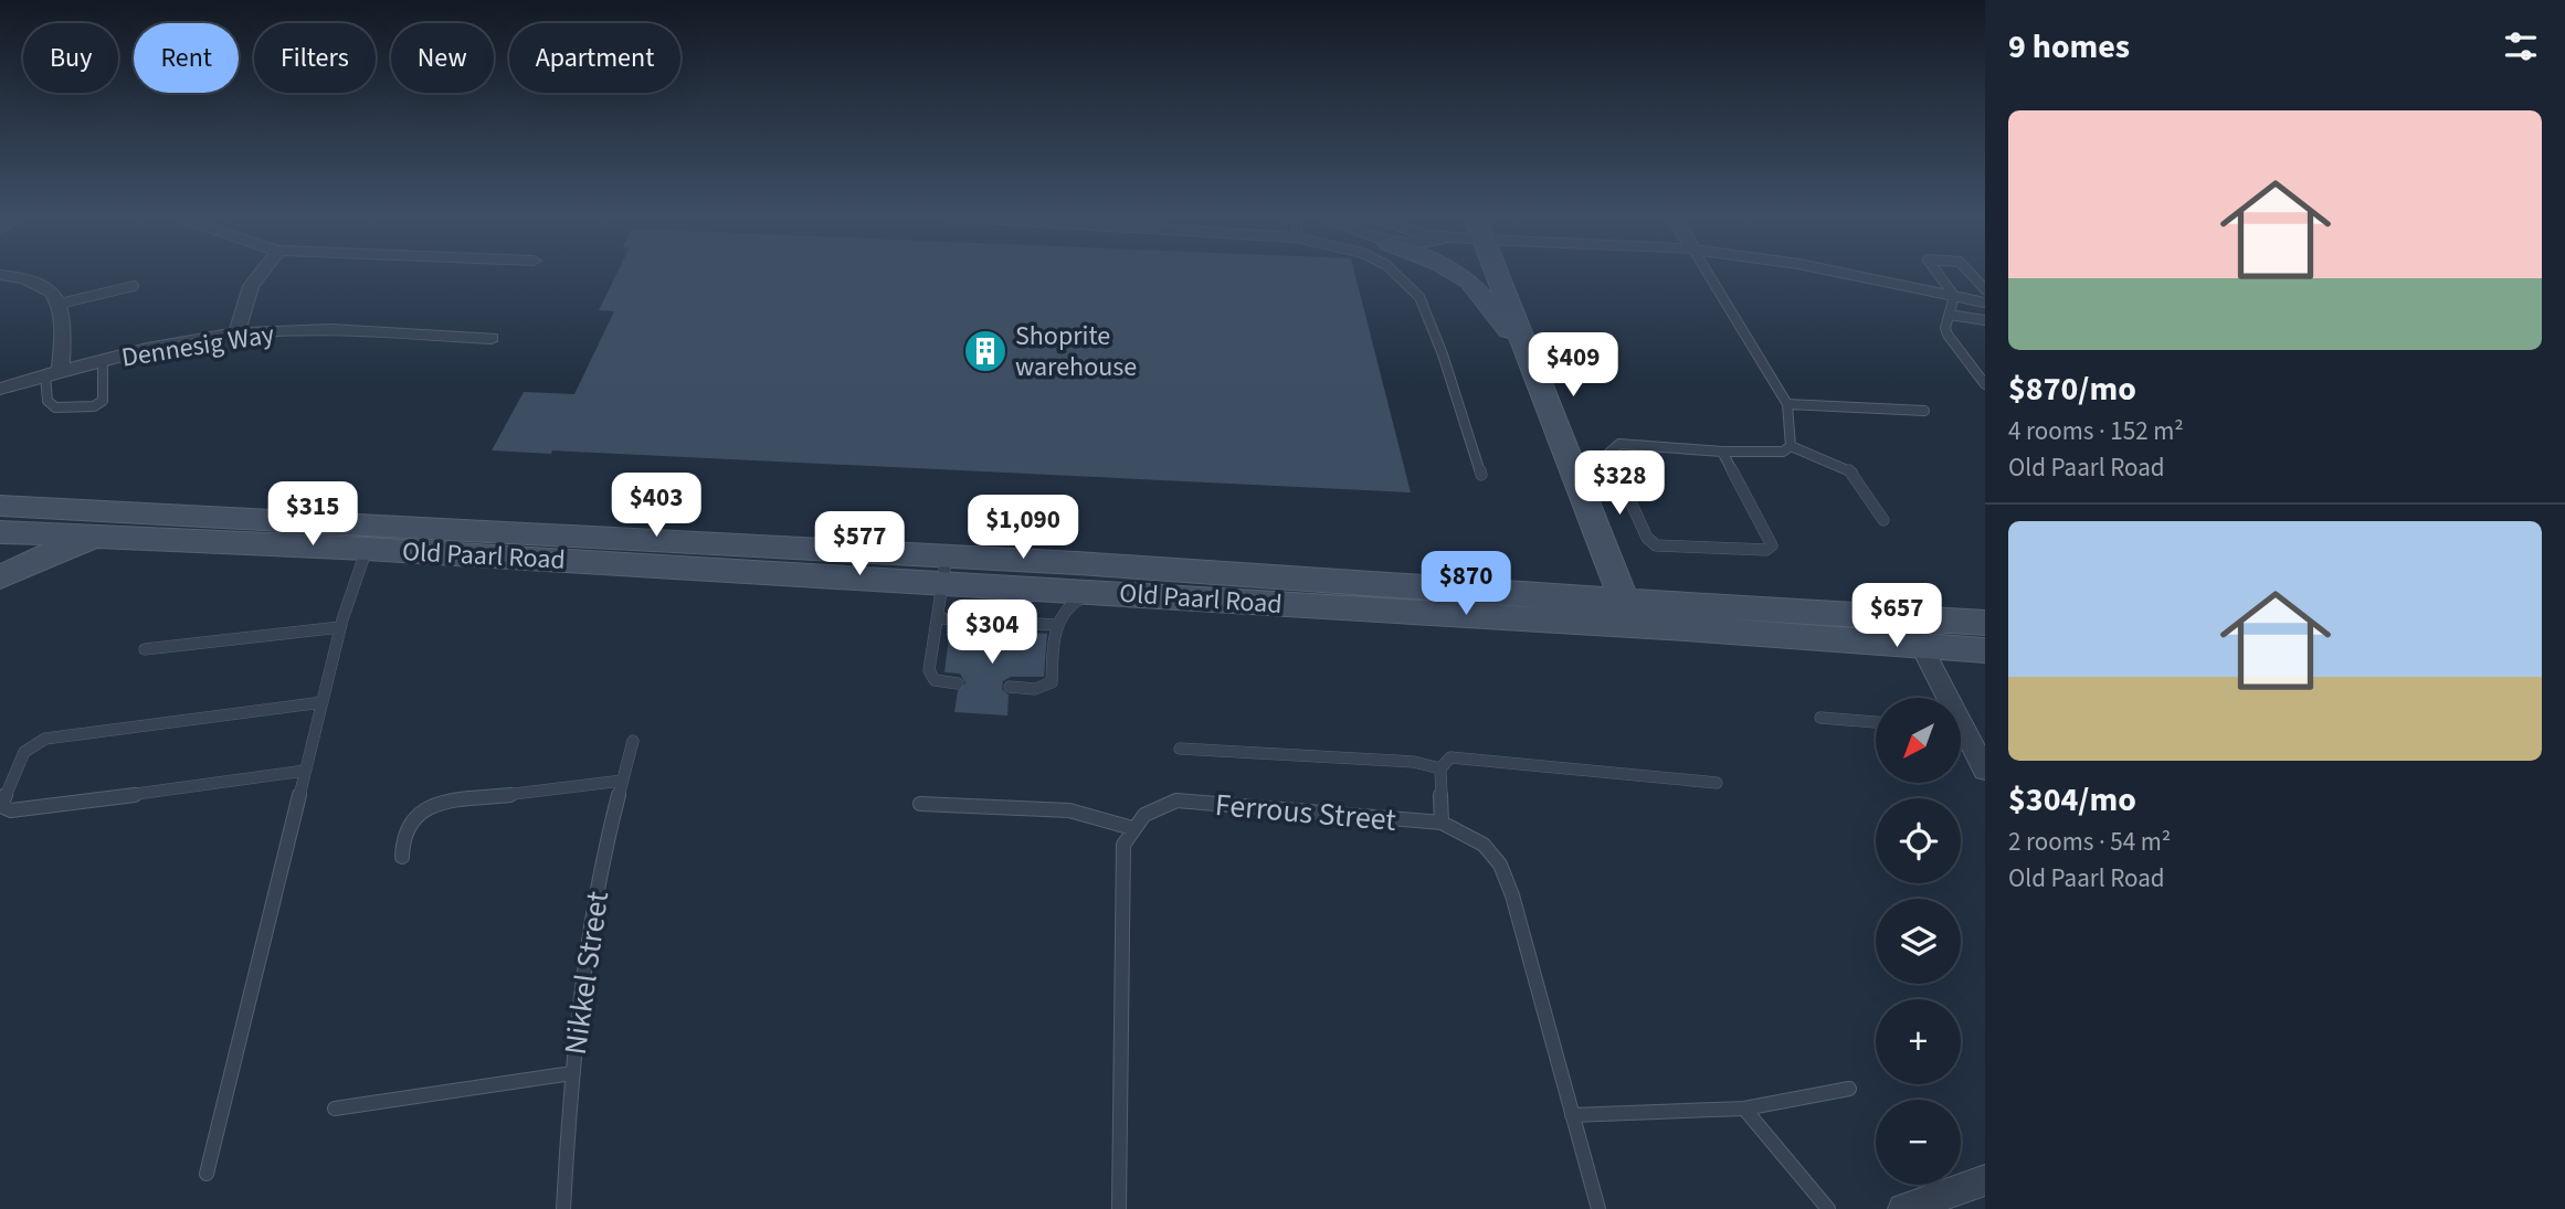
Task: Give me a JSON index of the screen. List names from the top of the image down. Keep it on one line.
{"streets":{"main road":["Old Paarl Road"],"street":["Dennesig Way"],"lane":["Ferrous Street","Nikkel Street"]},"places":{"building":["Shoprite warehouse"]},"north":"bottom left","page":{"heading":"9 homes","chip":["Buy","Rent","Filters","New","Apartment"],"list":[{"name":"$870/mo","note":"4 rooms · 152 m² · Old Paarl Road"},{"name":"$304/mo","note":"2 rooms · 54 m² · Old Paarl Road"}],"price":["$409","$328","$403","$315","$1,090","$577","$870","$657","$304"],"map_buttons":["+","−"]}}
